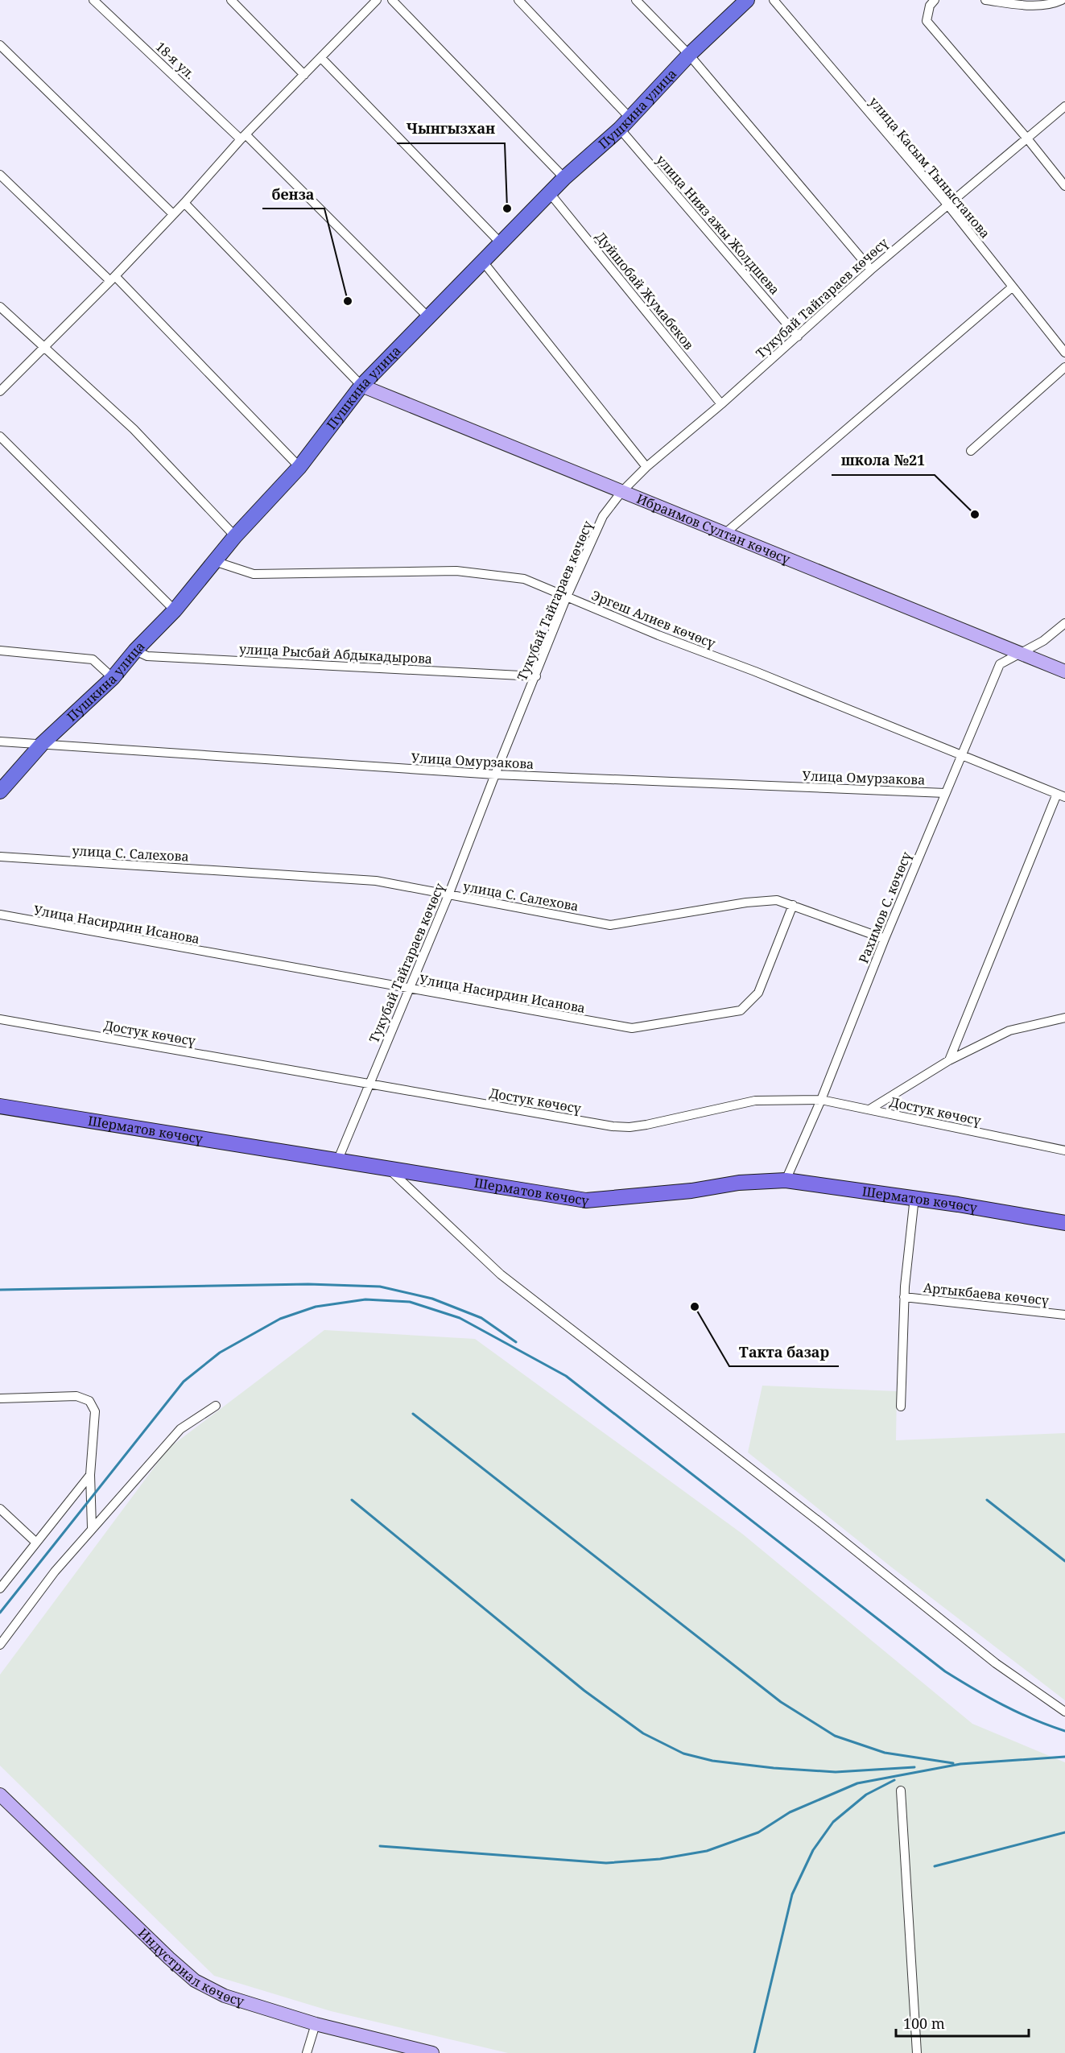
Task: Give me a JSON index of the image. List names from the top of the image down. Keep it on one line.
{"streets":{"highway":["Пушкина улица"],"main road":["Ибраимов Султан көчөсү","Шерматов көчөсү","Индустриал көчөсү"],"street":["18-я ул.","улица Касым Тыныстанова","улица Нияз ажы Жолдшева","Дуйшобай Жумабеков","Тукубай Тайгараев көчөсү","Эргеш Алиев көчөсү","улица Рысбай Абдыкадырова","Улица Омурзакова","улица С. Салехова","Рахимов С. көчөсү","Улица Насирдин Исанова","Достук көчөсү","Артыкбаева көчөсү"]},"crossings":[["18-я ул.","Пушкина улица"],["Пушкина улица","улица Нияз ажы Жолдшева"],["Пушкина улица","Дуйшобай Жумабеков"],["Пушкина улица","Ибраимов Султан көчөсү"],["Пушкина улица","Эргеш Алиев көчөсү"],["Пушкина улица","улица Рысбай Абдыкадырова"],["Пушкина улица","Улица Омурзакова"],["улица Касым Тыныстанова","Тукубай Тайгараев көчөсү"],["улица Нияз ажы Жолдшева","Тукубай Тайгараев көчөсү"],["Дуйшобай Жумабеков","Тукубай Тайгараев көчөсү"],["Тукубай Тайгараев көчөсү","Ибраимов Султан көчөсү"],["Тукубай Тайгараев көчөсү","Эргеш Алиев көчөсү"],["Тукубай Тайгараев көчөсү","улица Рысбай Абдыкадырова"],["Тукубай Тайгараев көчөсү","Улица Омурзакова"],["Тукубай Тайгараев көчөсү","улица С. Салехова"],["Тукубай Тайгараев көчөсү","Улица Насирдин Исанова"],["Тукубай Тайгараев көчөсү","Достук көчөсү"],["Тукубай Тайгараев көчөсү","Шерматов көчөсү"],["Ибраимов Султан көчөсү","Рахимов С. көчөсү"],["Эргеш Алиев көчөсү","Рахимов С. көчөсү"],["Улица Омурзакова","Рахимов С. көчөсү"],["улица С. Салехова","Рахимов С. көчөсү"],["улица С. Салехова","Улица Насирдин Исанова"],["Рахимов С. көчөсү","Достук көчөсү"],["Рахимов С. көчөсү","Шерматов көчөсү"]],"places":["Чынгызхан","бенза","школа №21","Такта базар"],"scale_bar":"100 m"}
